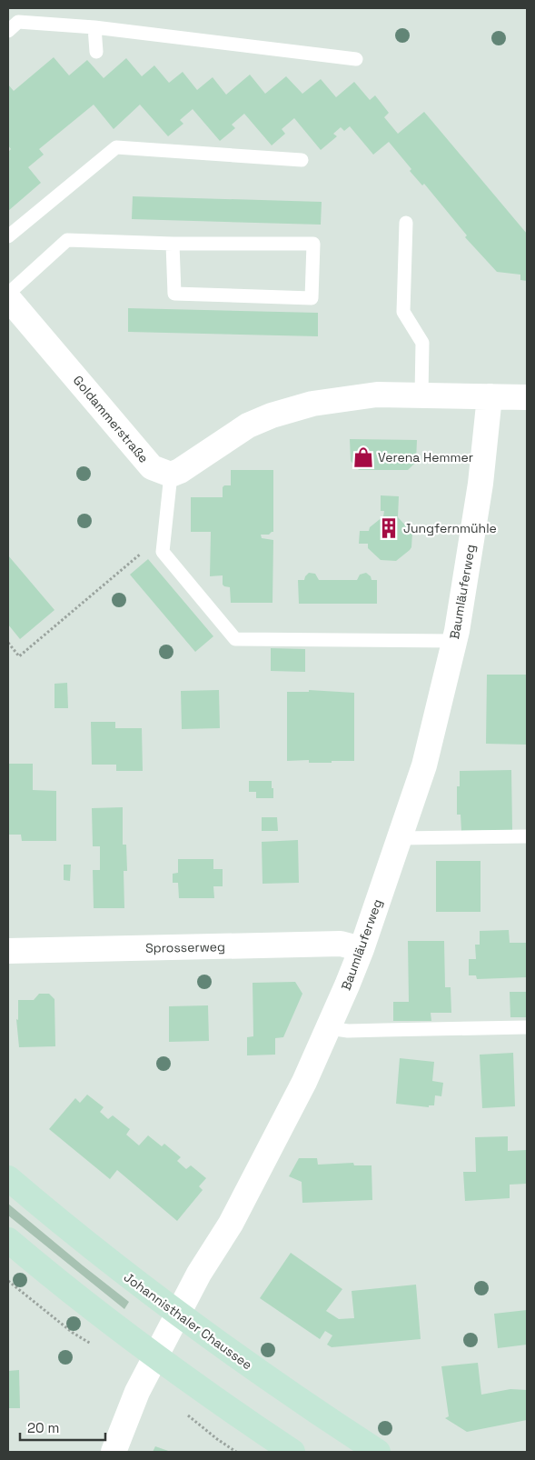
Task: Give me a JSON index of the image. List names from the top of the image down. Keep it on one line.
{"streets":{"main road":["Johannisthaler Chaussee"],"street":["Goldammerstraße","Baumläuferweg","Sprosserweg"]},"crossings":[["Baumläuferweg","Sprosserweg"],["Baumläuferweg","Johannisthaler Chaussee"]],"places":{"shop":["Verena Hemmer"],"building":["Jungfernmühle"]},"scale_bar":"20 m"}
